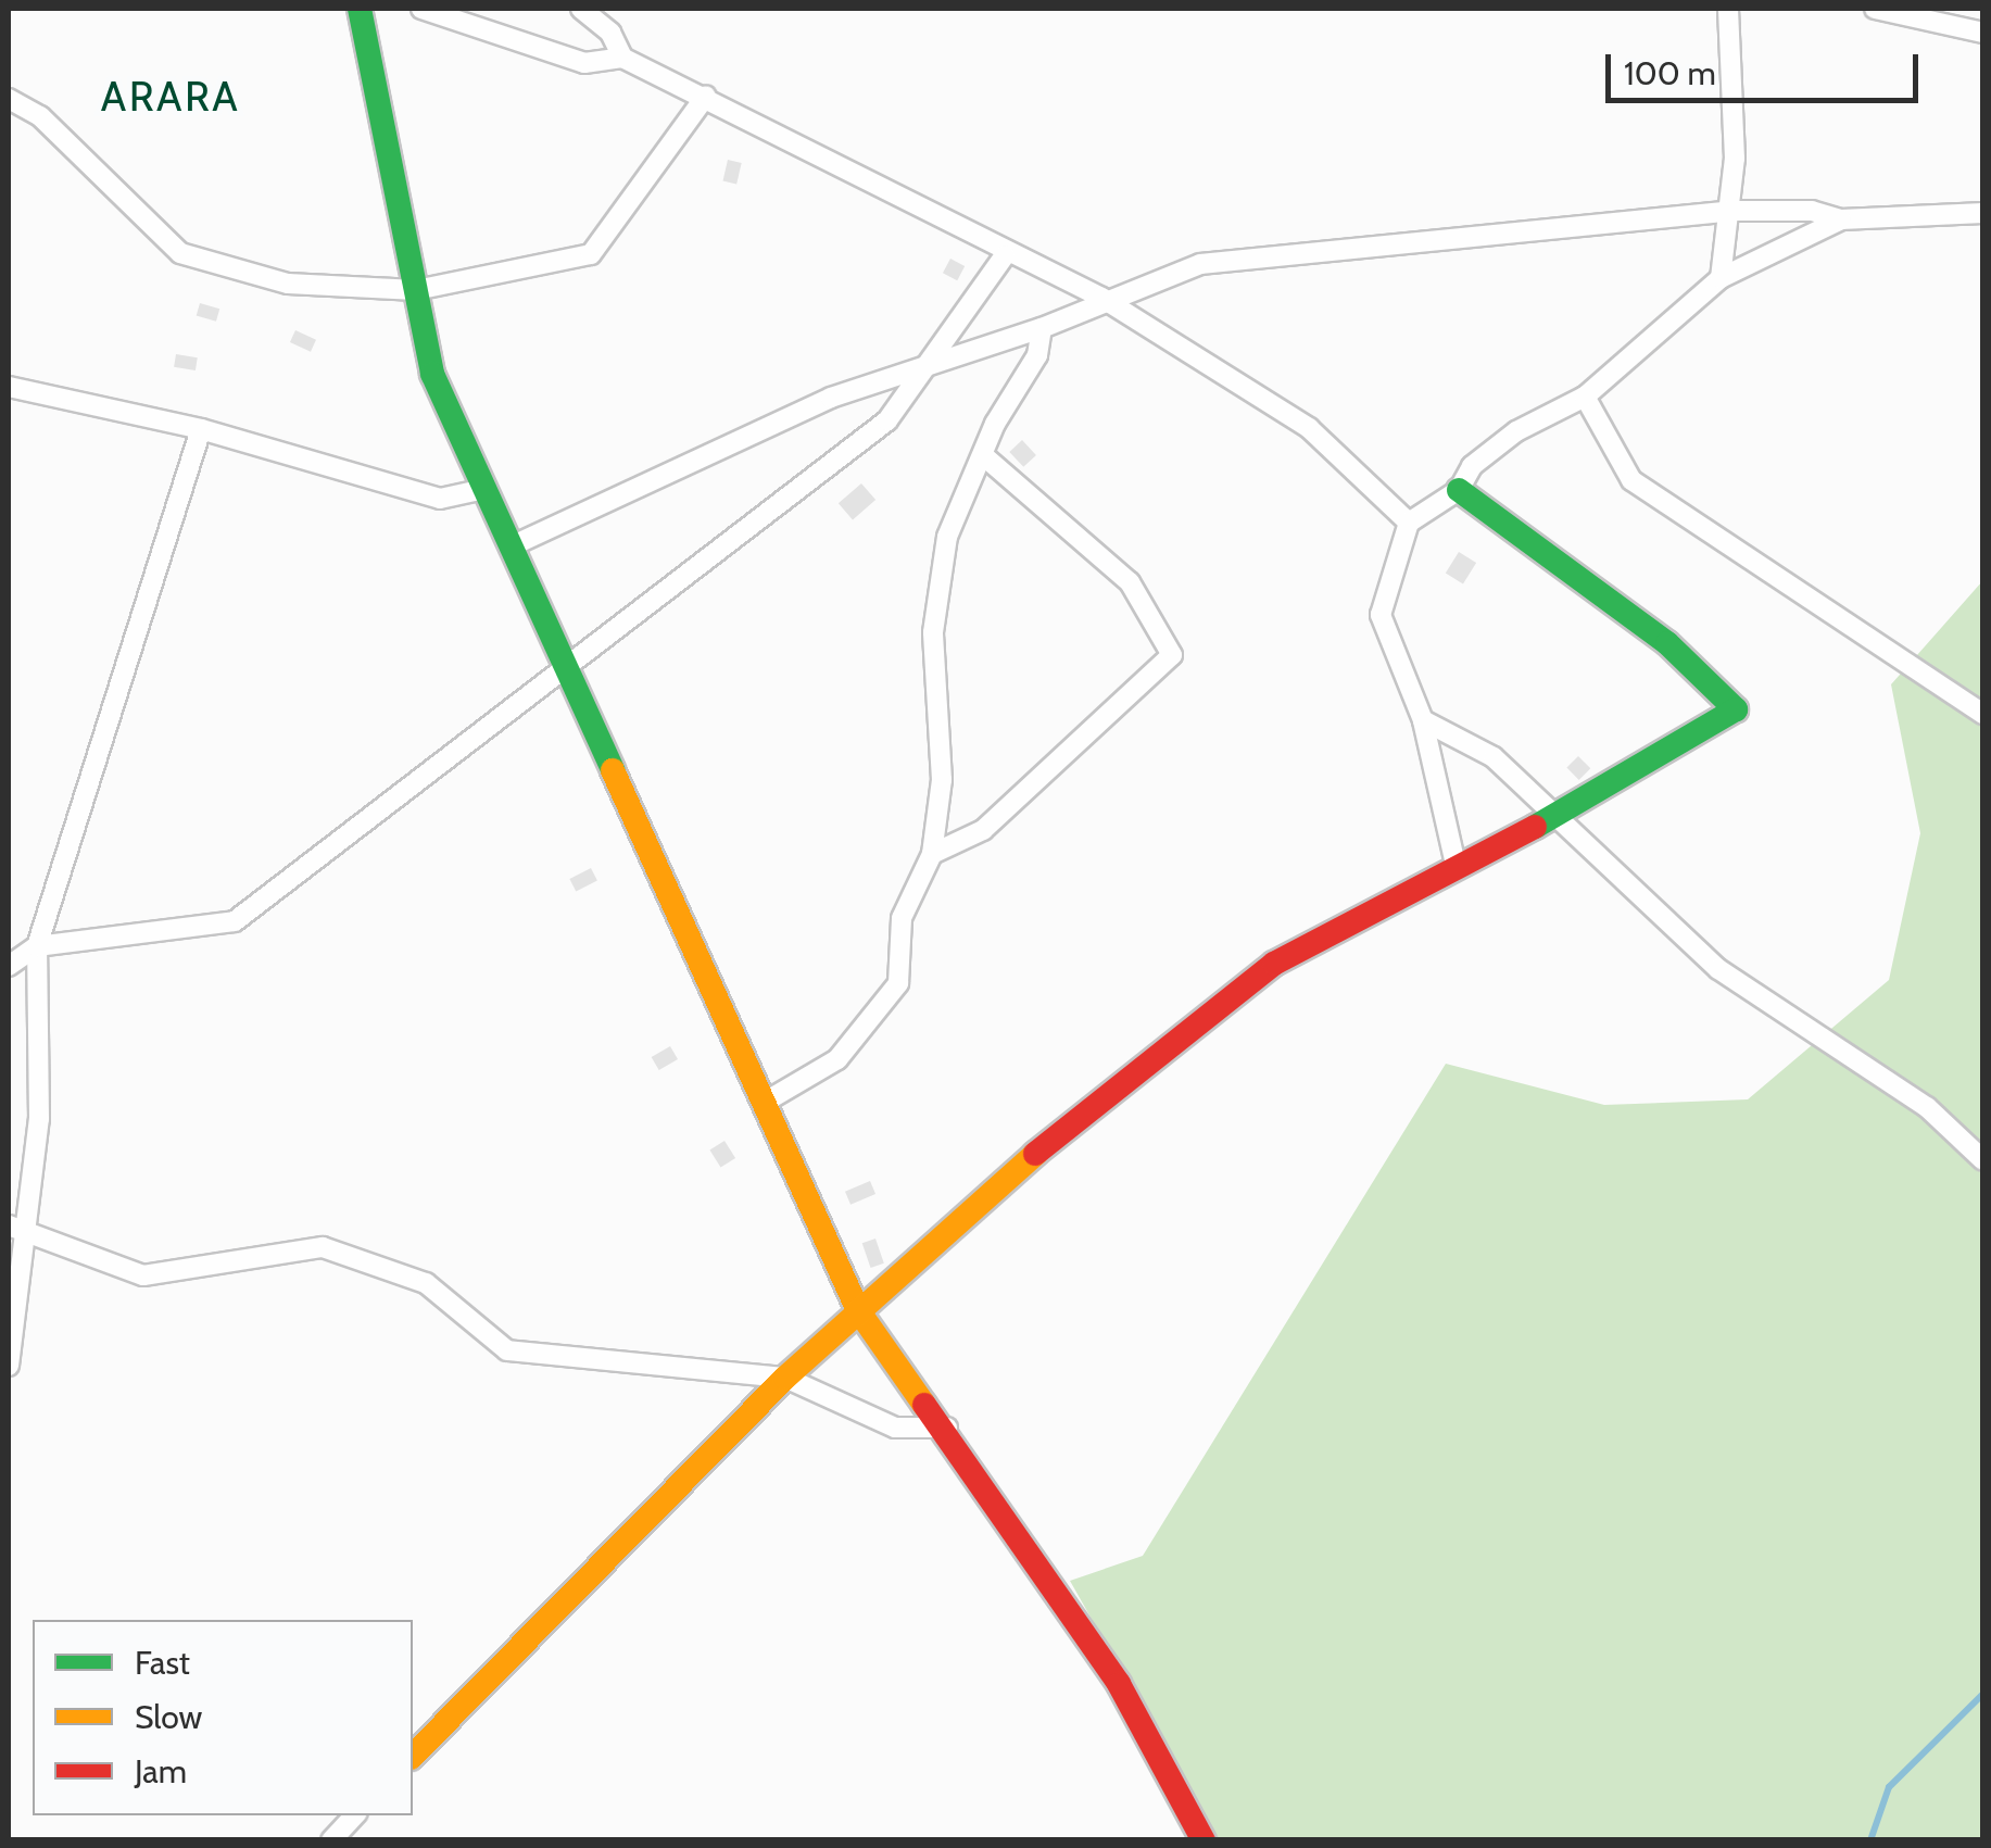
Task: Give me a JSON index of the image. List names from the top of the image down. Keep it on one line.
{"districts":["ARARA"],"legend":["Fast","Slow","Jam"],"scale_bar":"100 m"}
